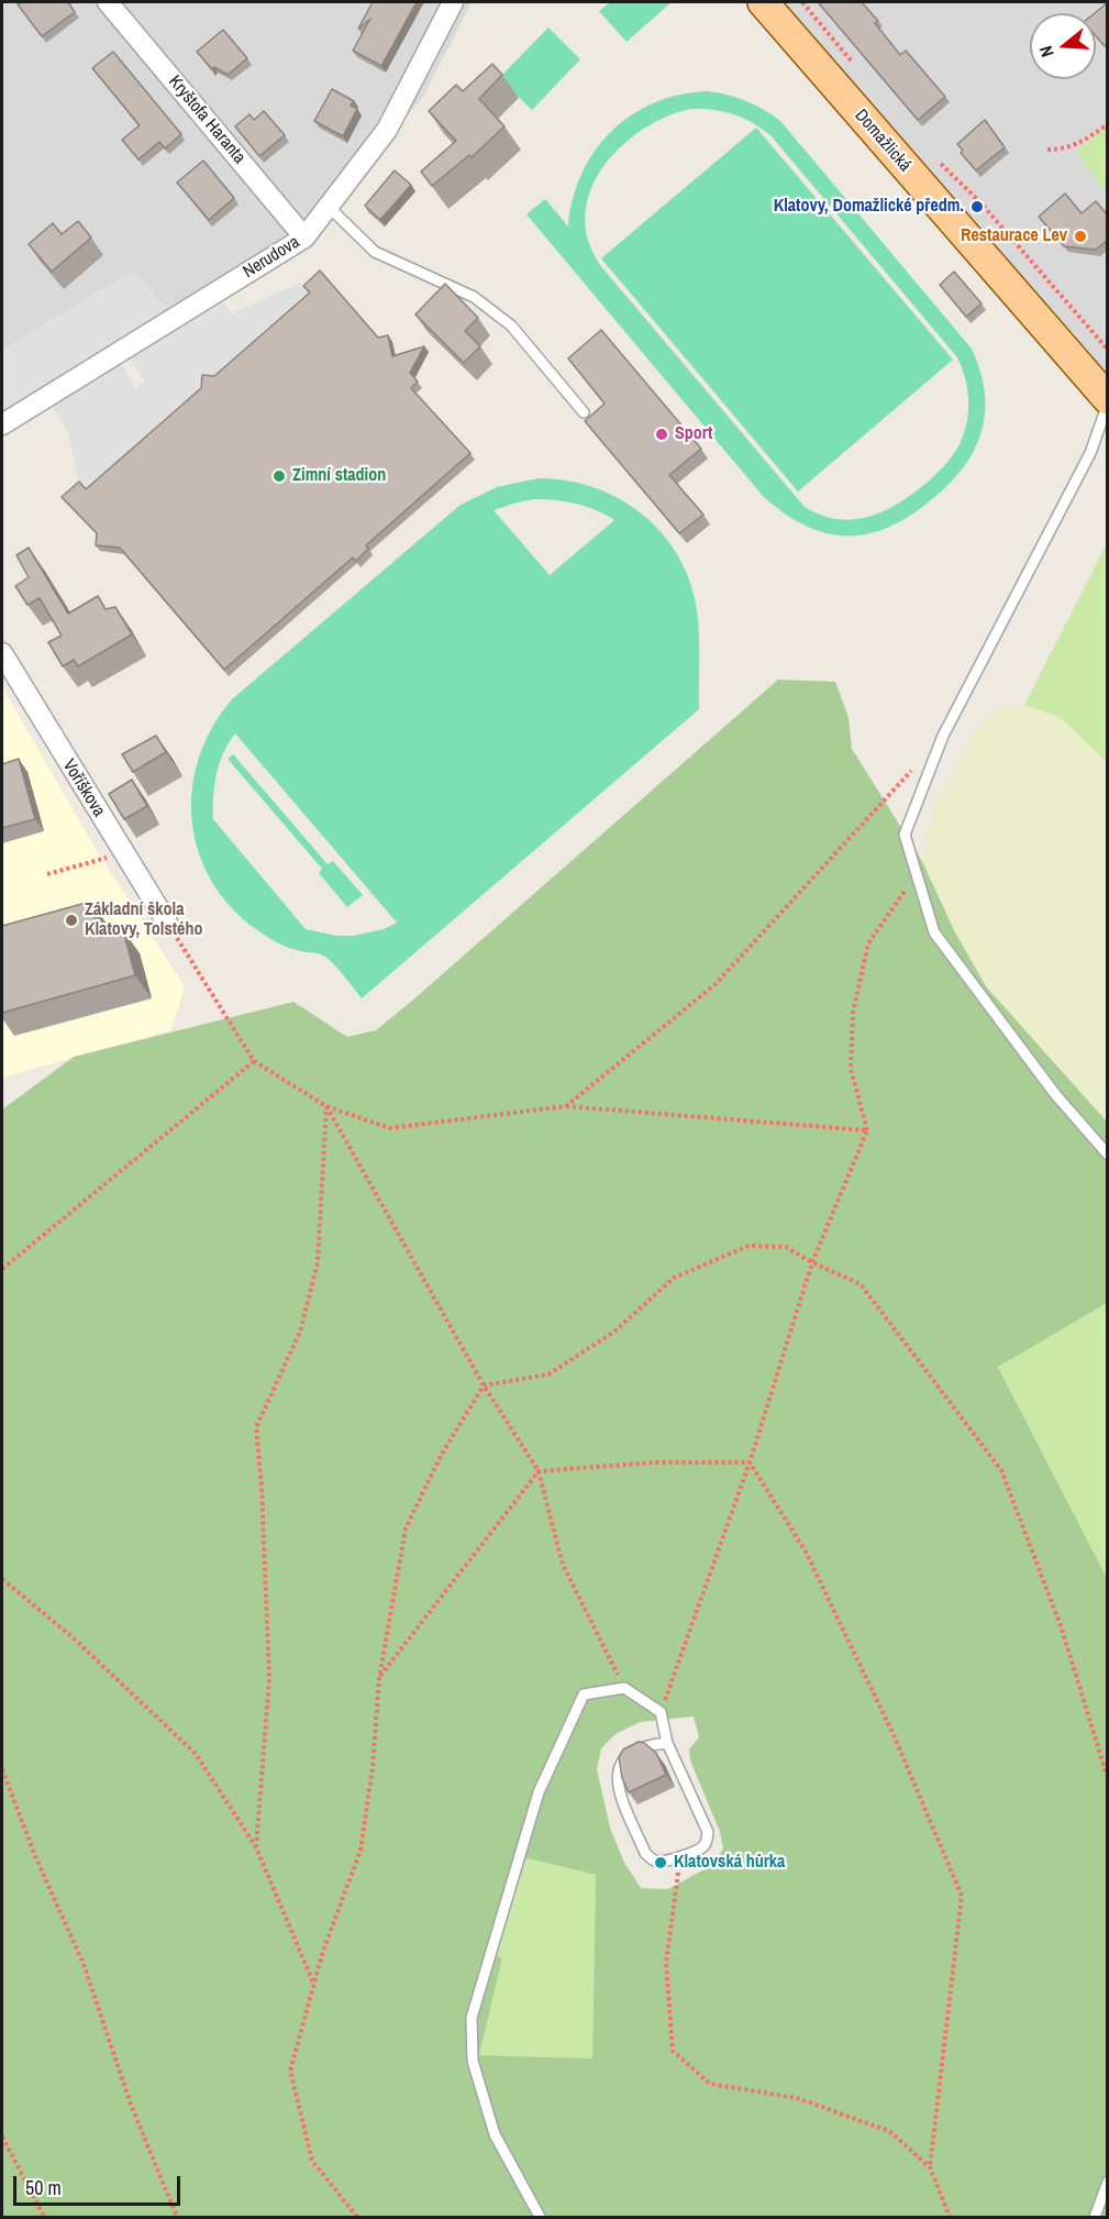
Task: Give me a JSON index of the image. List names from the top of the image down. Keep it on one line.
{"streets":{"main road":["Domažlická"],"street":["Kryštofa Haranta","Nerudova","Voříškova"]},"crossings":[["Kryštofa Haranta","Nerudova"]],"places":["Klatovy, Domažlické předm.","Restaurace Lev","Sport","Zimní stadion","Základní škola Klatovy, Tolstého","Klatovská hůrka"],"scale_bar":"50 m","north":"left"}
